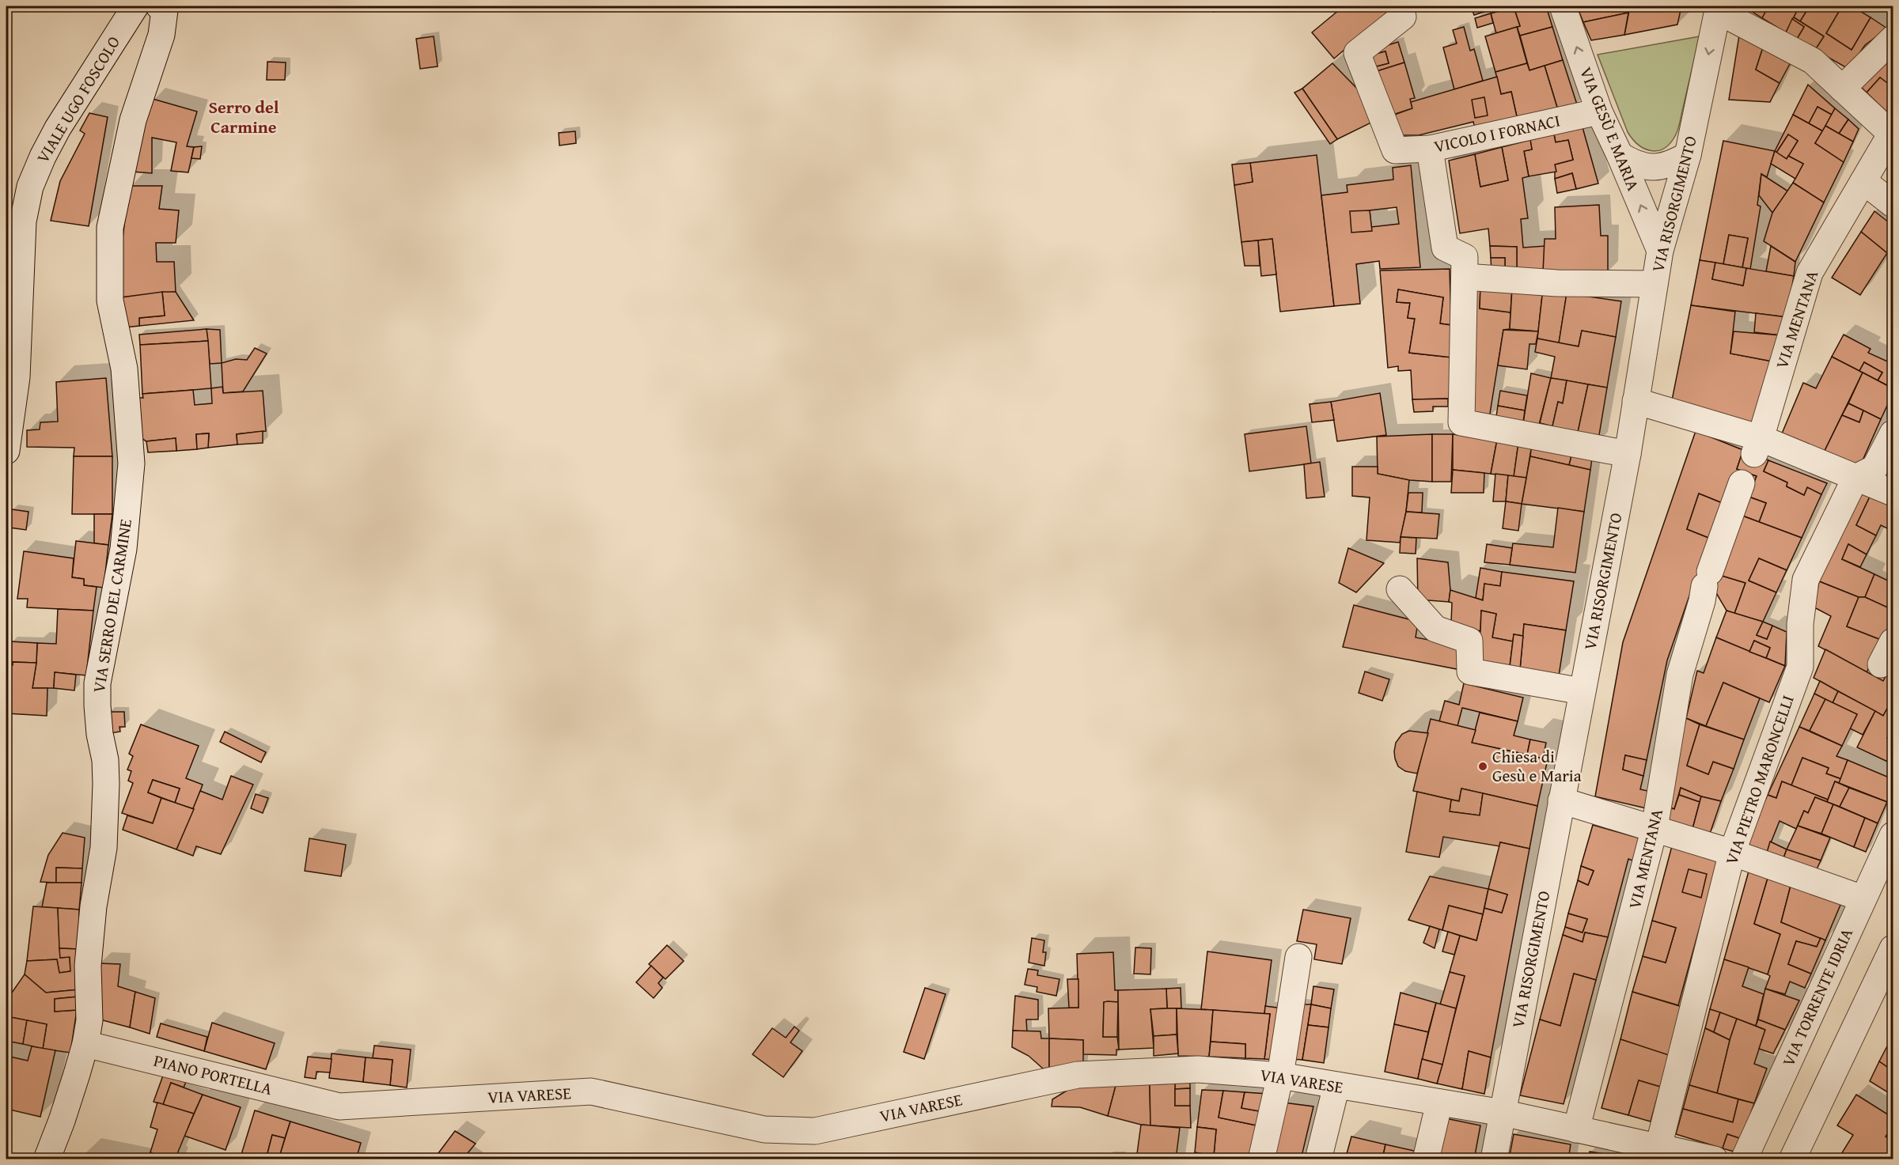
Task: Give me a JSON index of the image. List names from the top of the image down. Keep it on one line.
{"streets":{"street":["VIALE UGO FOSCOLO","VIA GESÙ E MARIA","VICOLO I FORNACI","VIA RISORGIMENTO","VIA MENTANA","VIA SERRO DEL CARMINE","VIA PIETRO MARONCELLI","VIA TORRENTE IDRIA","PIANO PORTELLA","VIA VARESE"]},"crossings":[["VIA GESÙ E MARIA","VICOLO I FORNACI"],["VIA GESÙ E MARIA","VIA RISORGIMENTO"],["VIA RISORGIMENTO","VIA VARESE"],["VIA MENTANA","VIA VARESE"],["VIA SERRO DEL CARMINE","PIANO PORTELLA"],["VIA PIETRO MARONCELLI","VIA VARESE"],["PIANO PORTELLA","VIA VARESE"]],"districts":["Serro del Carmine"],"places":["Chiesa di Gesù e Maria"]}
